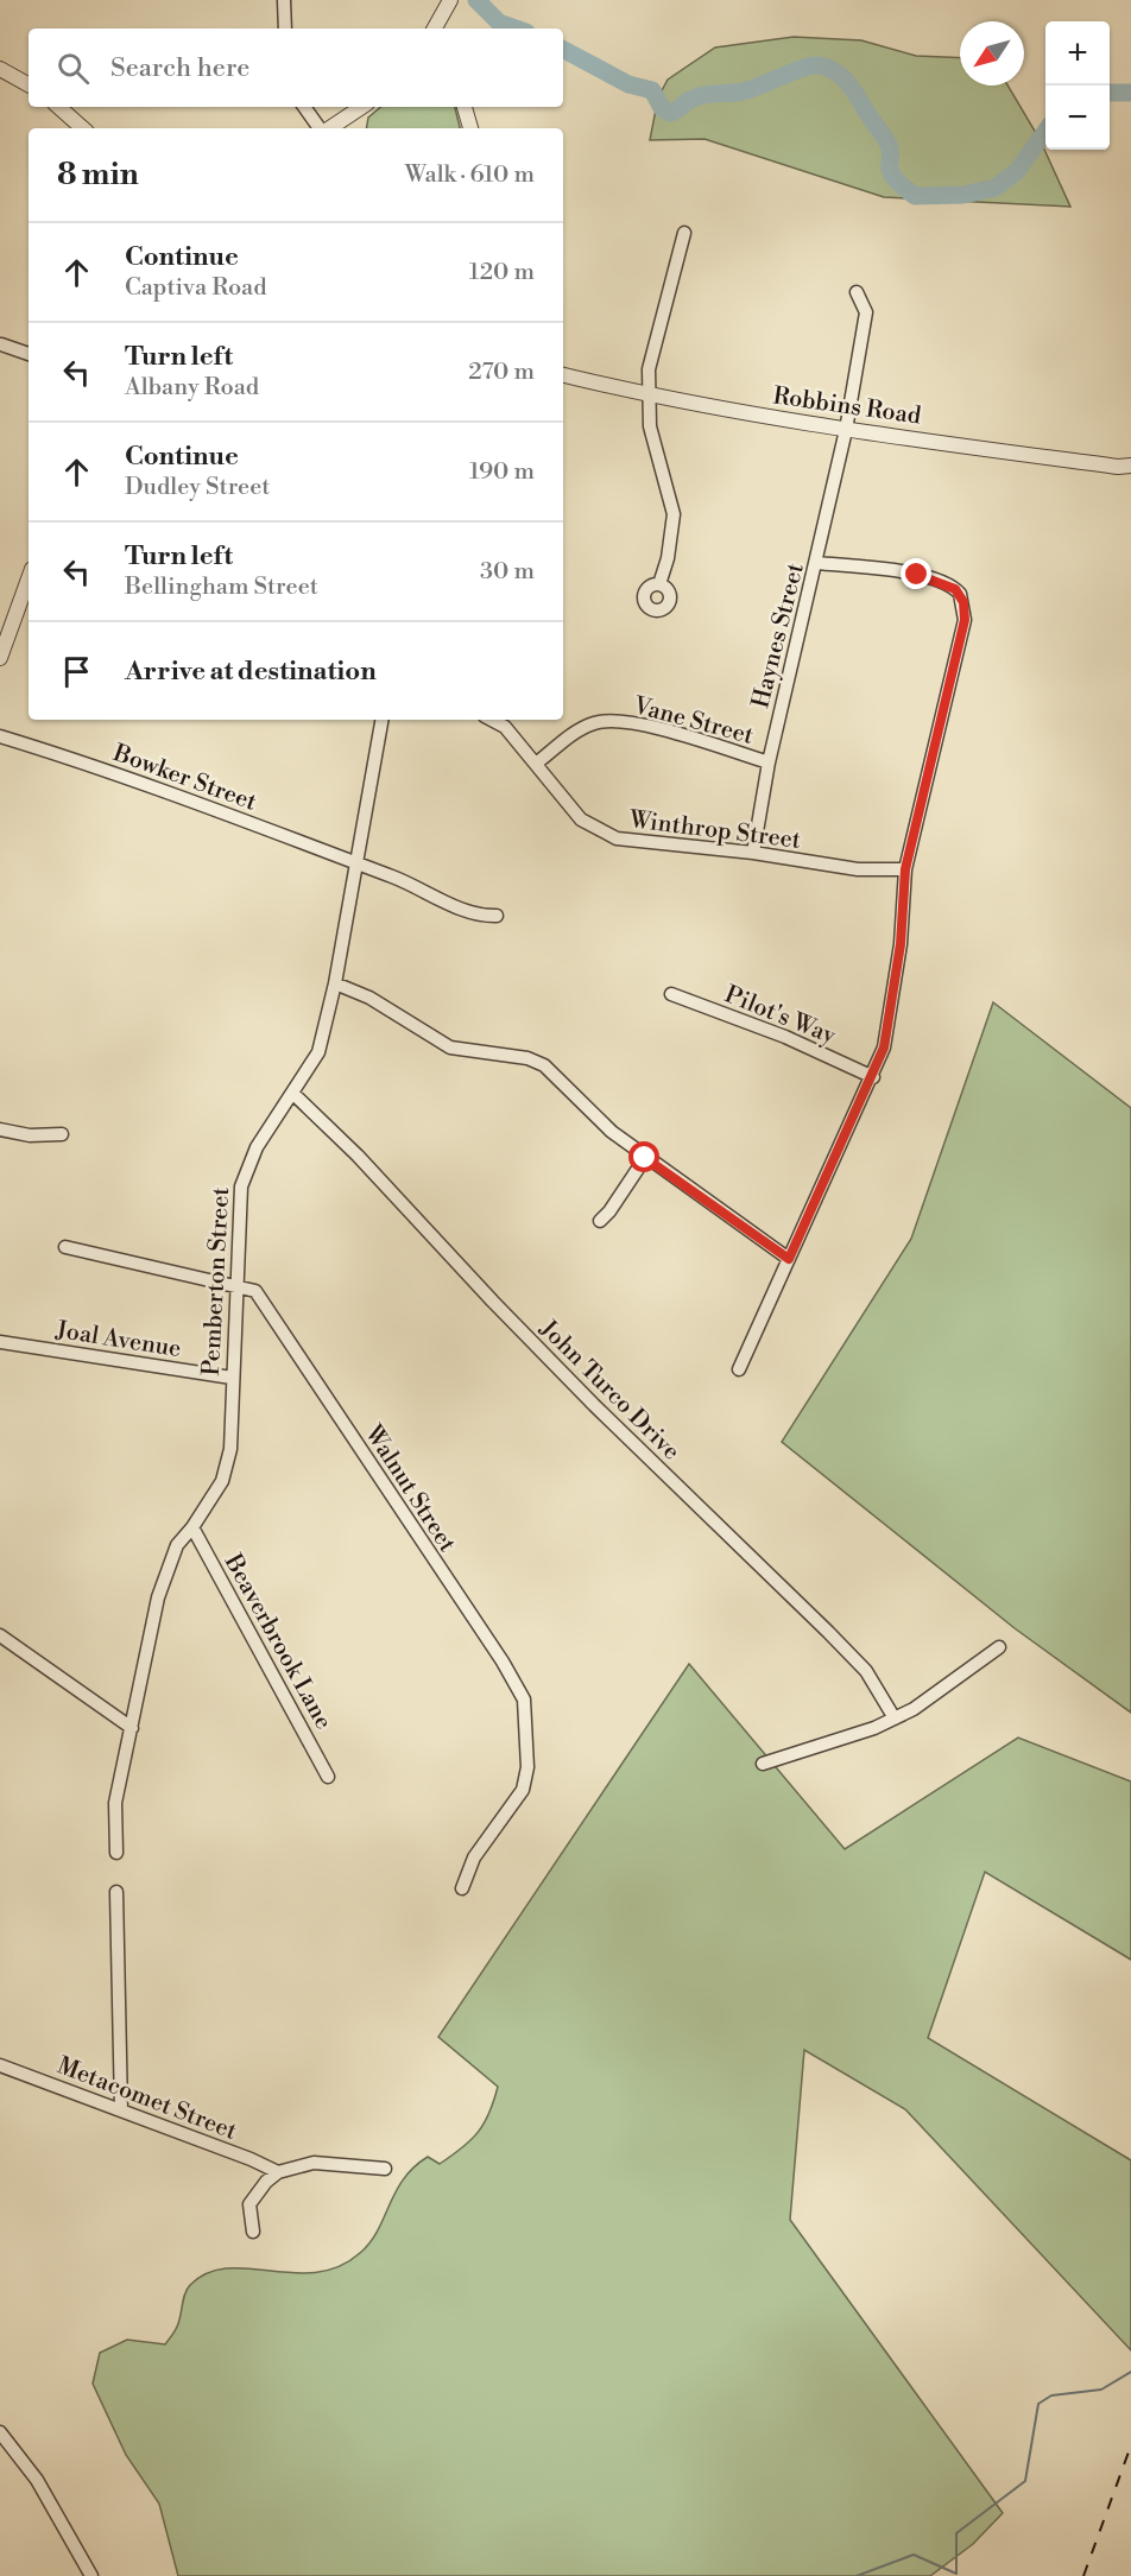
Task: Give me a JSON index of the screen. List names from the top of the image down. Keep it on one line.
{"streets":{"street":["Robbins Road","Haynes Street","Vane Street","Bowker Street","Winthrop Street","Pilot's Way","Pemberton Street","Joal Avenue","John Turco Drive","Walnut Street","Beaverbrook Lane","Metacomet Street"]},"crossings":[["Robbins Road","Haynes Street"],["Haynes Street","Vane Street"],["Haynes Street","Winthrop Street"],["Vane Street","Winthrop Street"],["Bowker Street","Pemberton Street"],["Pemberton Street","Joal Avenue"],["Pemberton Street","John Turco Drive"],["Pemberton Street","Walnut Street"],["Pemberton Street","Beaverbrook Lane"]],"north":"bottom left","page":{"map_buttons":["+","−"],"search":"Search here","heading":["8 min","Walk · 610 m"],"list":[["Continue","Captiva Road","120 m"],["Turn left","Albany Road","270 m"],["Continue","Dudley Street","190 m"],["Turn left","Bellingham Street","30 m"],"Arrive at destination"]}}
